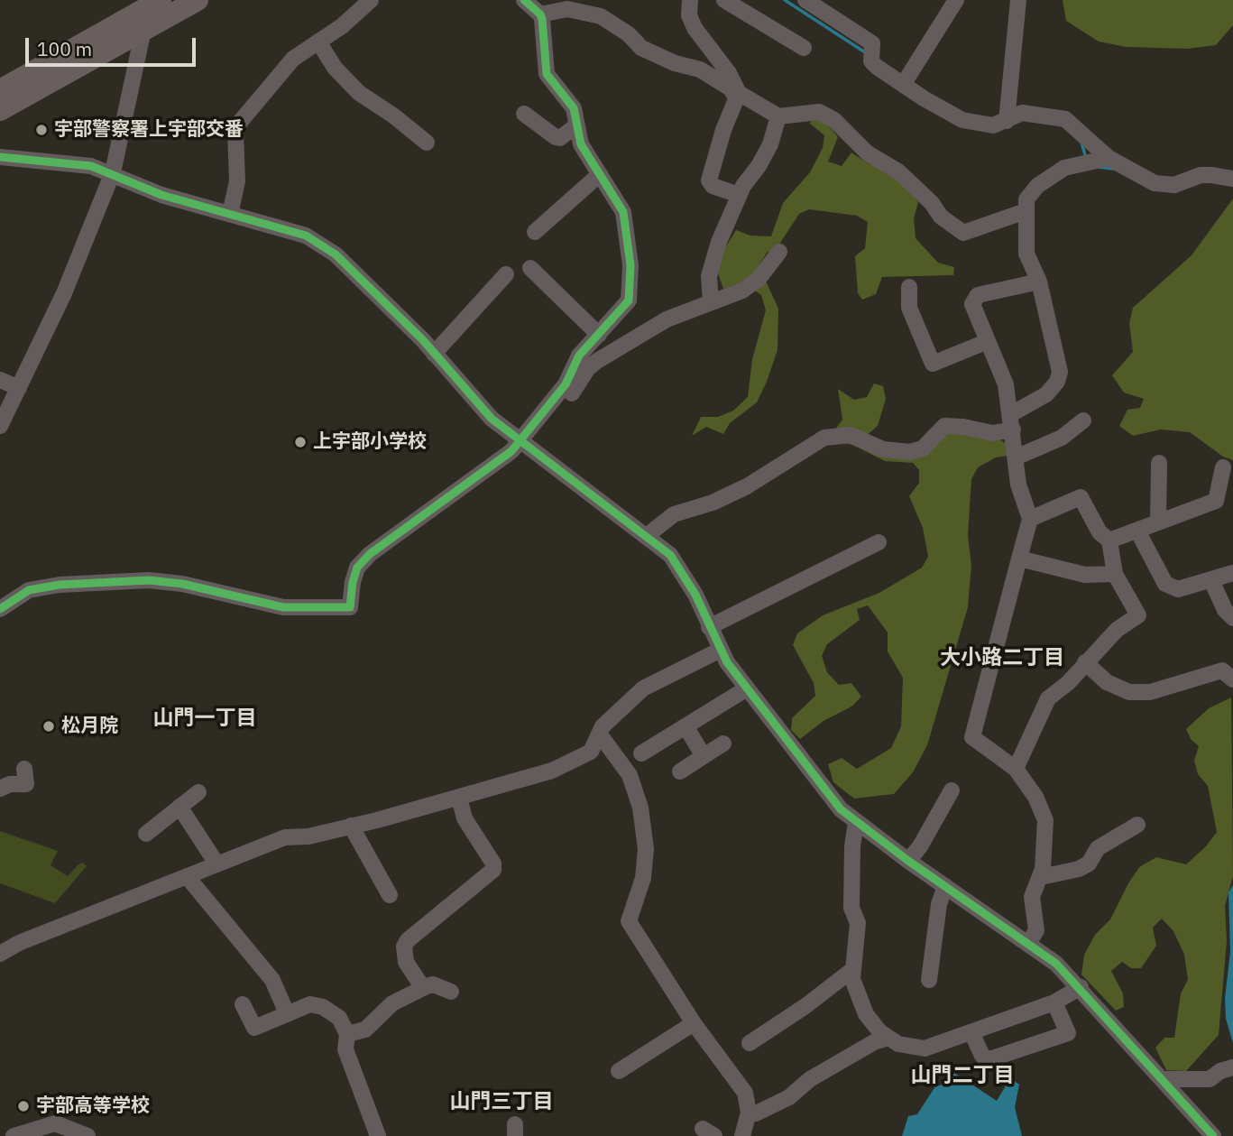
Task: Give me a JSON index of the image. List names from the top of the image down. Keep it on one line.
{"districts":["大小路二丁目","山門一丁目","山門二丁目","山門三丁目"],"places":["宇部警察署上宇部交番","上宇部小学校","松月院","宇部高等学校"],"scale_bar":"100 m"}
